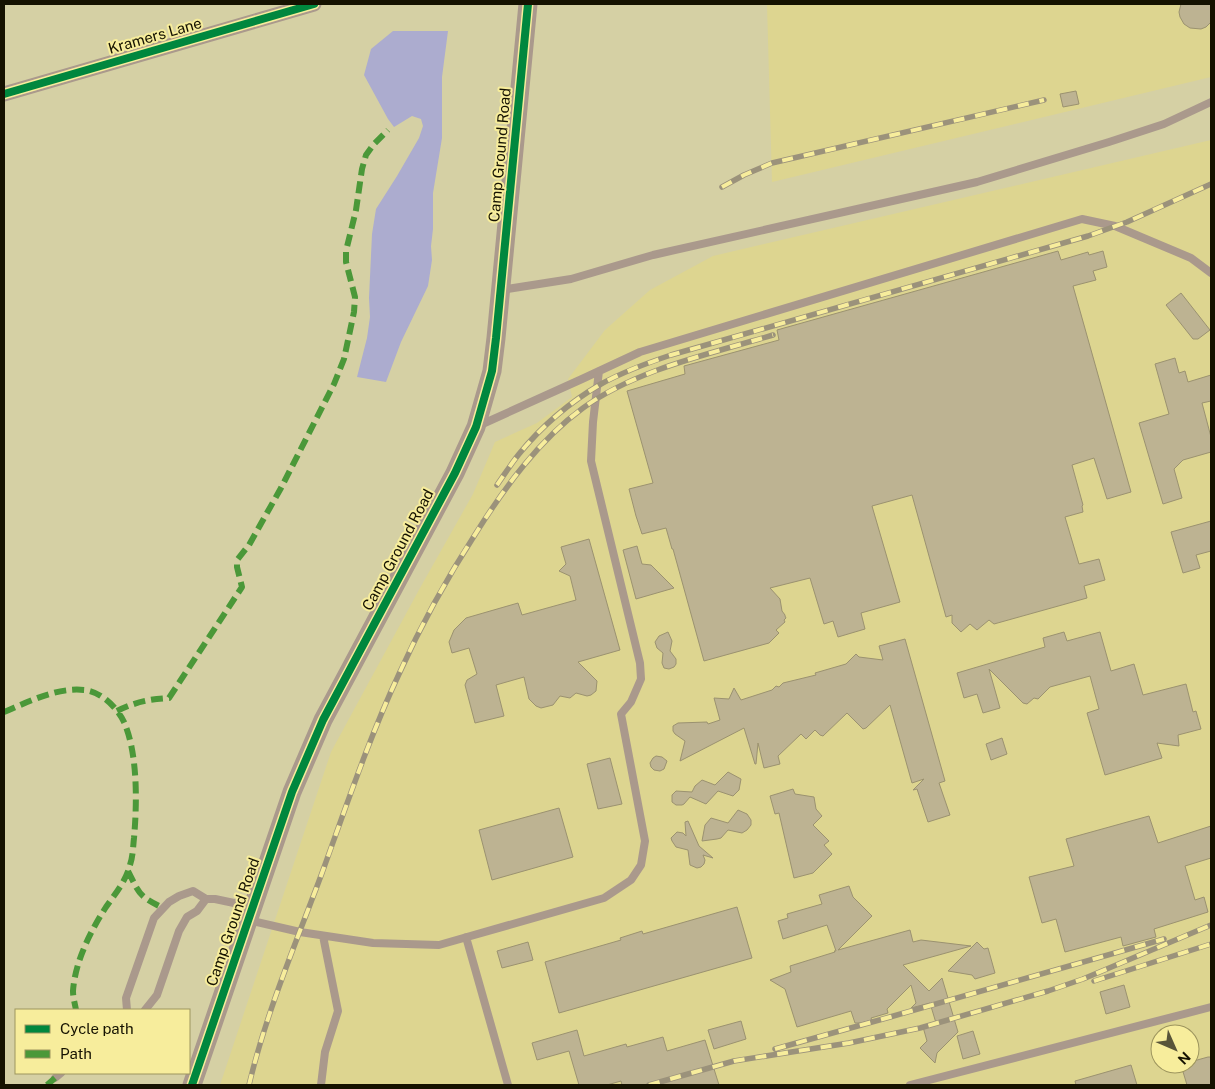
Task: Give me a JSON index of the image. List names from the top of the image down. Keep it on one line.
{"streets":{"street":["Kramers Lane","Camp Ground Road"]},"legend":["Cycle path","Path"],"north":"bottom right"}
